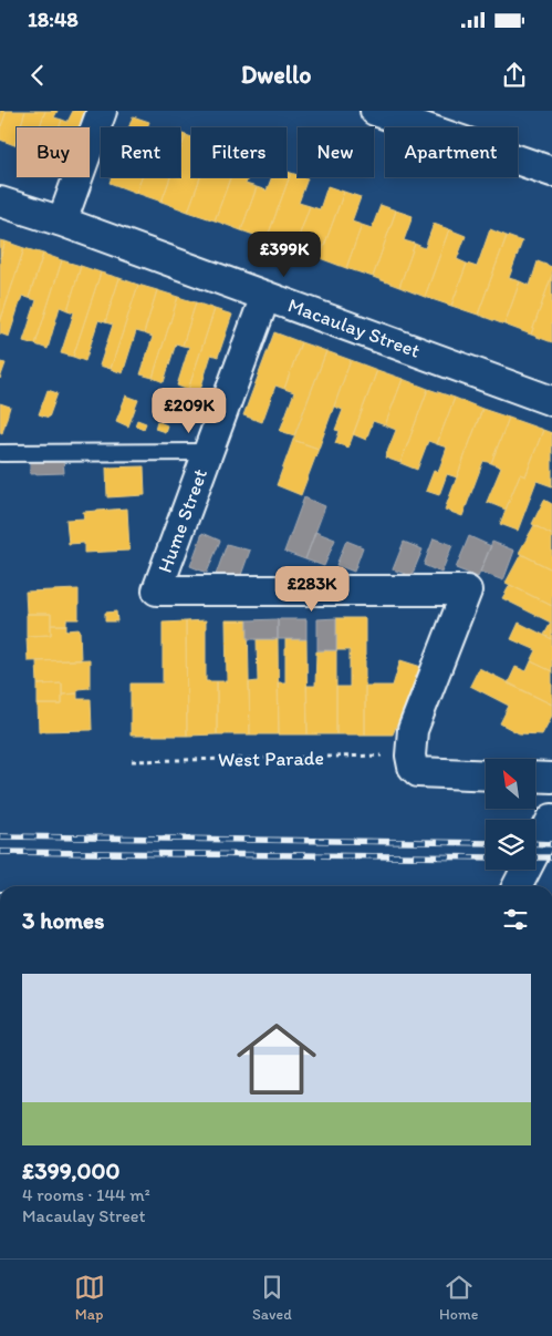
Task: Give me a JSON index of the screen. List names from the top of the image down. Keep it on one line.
{"streets":{"street":["Macaulay Street","Hume Street"],"path":["West Parade"]},"crossings":[["Macaulay Street","Hume Street"],["Hume Street","West Parade"]],"north":"top left","page":{"status":"18:48","header":"Dwello","chip":["Buy","Rent","Filters","New","Apartment"],"price":["£399K","£209K","£283K"],"heading":"3 homes","list":[{"name":"£399,000","note":"4 rooms · 144 m² · Macaulay Street"}],"tabs":["Map","Saved","Home"]}}
